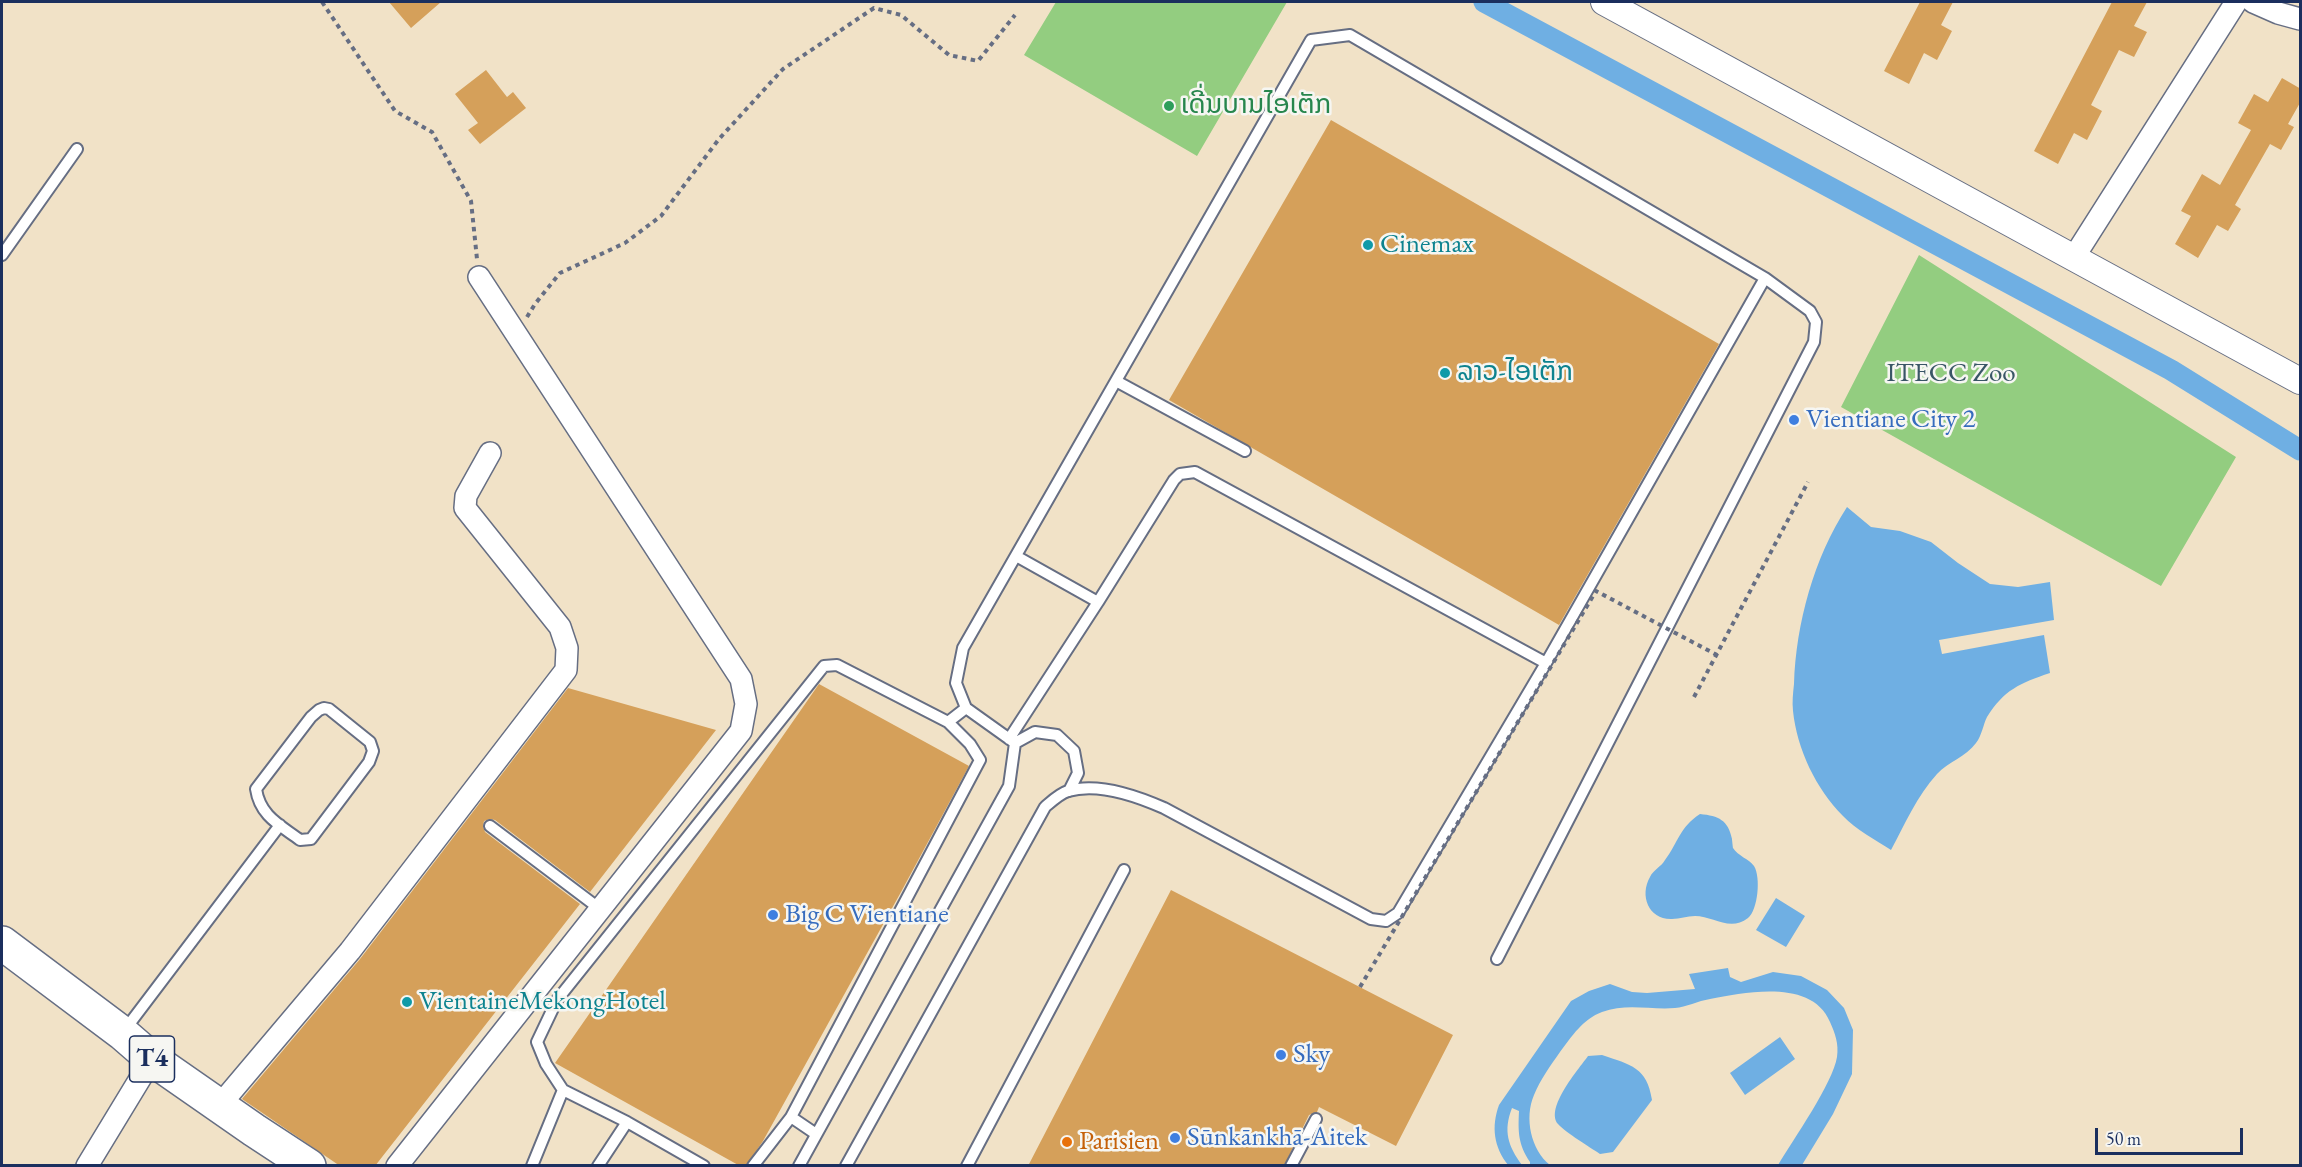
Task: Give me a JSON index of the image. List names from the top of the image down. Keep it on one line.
{"streets":{"main road":["T4"]},"parks":["ITECC Zoo"],"places":["ເດີ່ນບານໄອເຕັກ","Cinemax","ລາວ-ໄອເຕັກ","Vientiane City 2","Big C Vientiane","VientaineMekongHotel","Sky","Sūnkānkhā-Aitek","Parisien"],"scale_bar":"50 m"}
